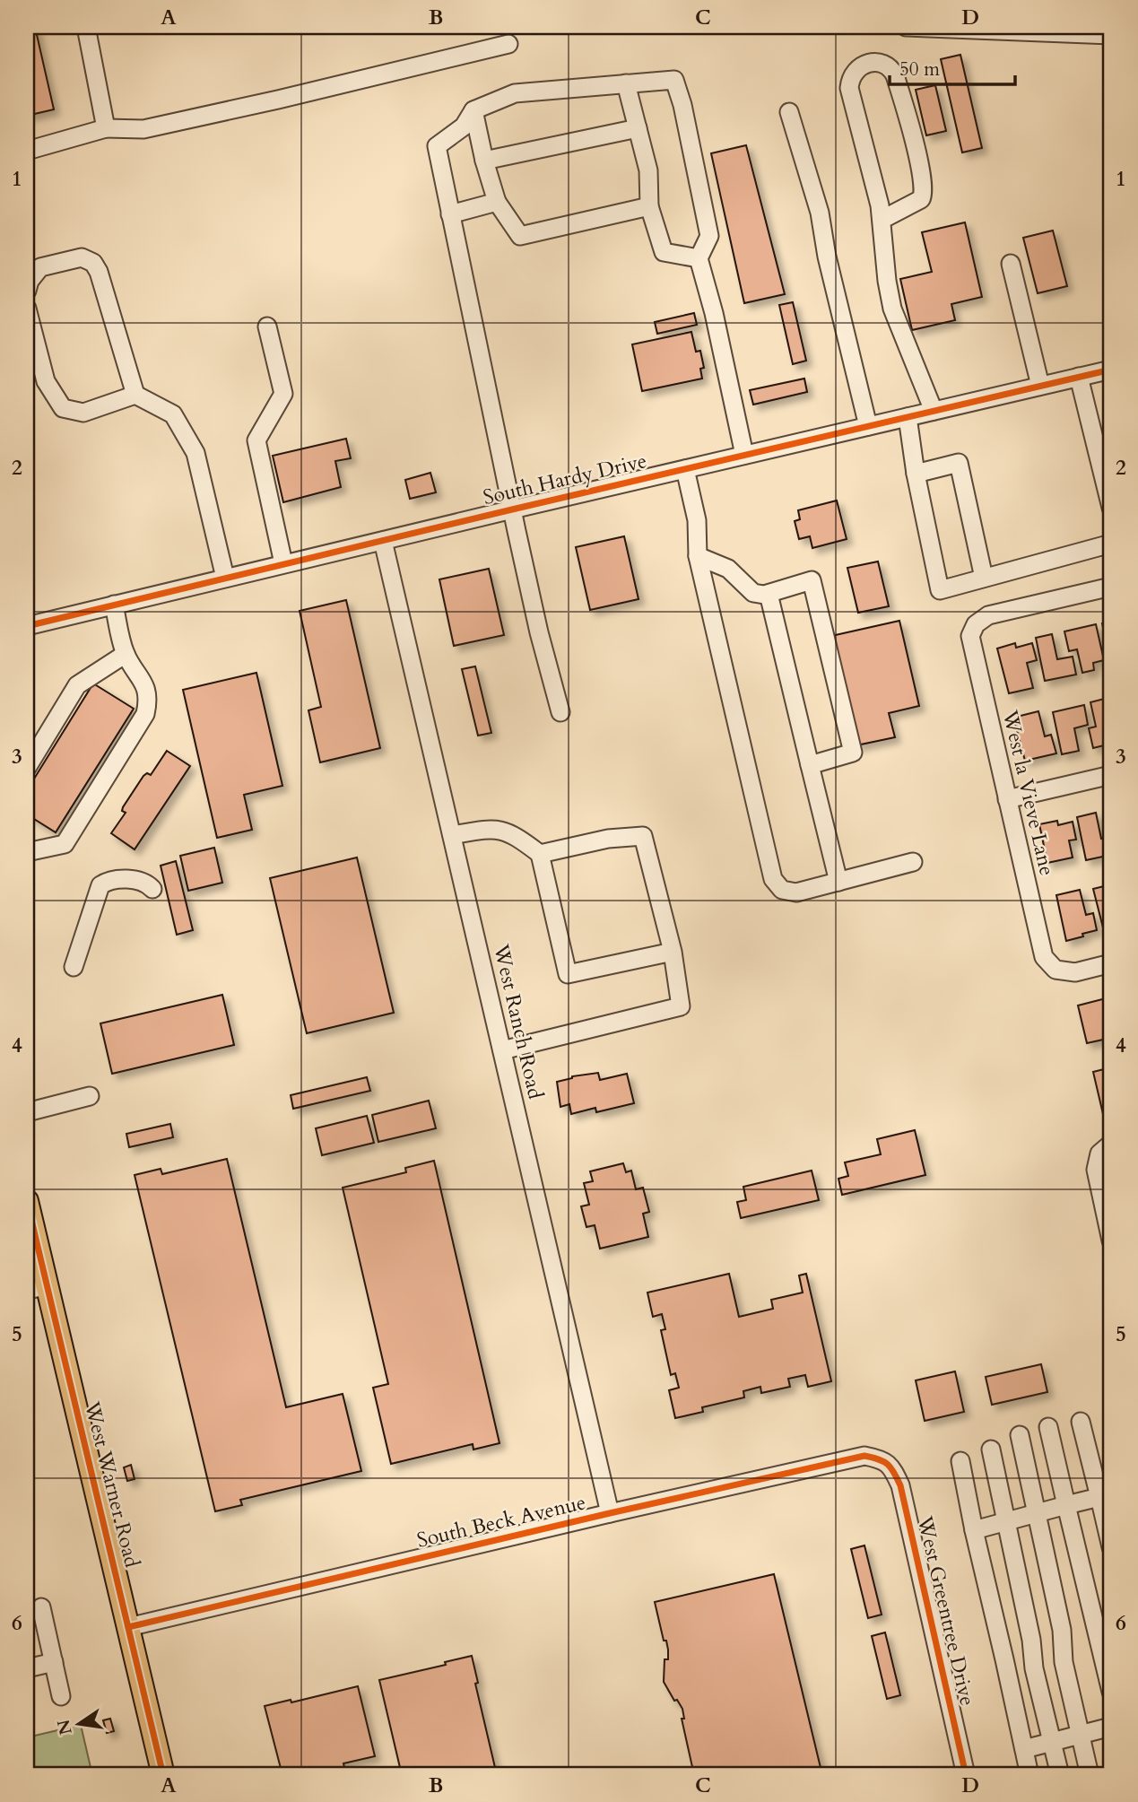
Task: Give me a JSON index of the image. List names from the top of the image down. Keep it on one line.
{"streets":{"main road":["West Warner Road"],"street":["South Hardy Drive","West la Vieve Lane","West Ranch Road","South Beck Avenue","West Greentree Drive"]},"crossings":[["South Hardy Drive","West Ranch Road"],["West Ranch Road","South Beck Avenue"],["West Warner Road","South Beck Avenue"],["South Beck Avenue","West Greentree Drive"]],"scale_bar":"50 m","north":"left","grid":{"columns":["A","B","C","D"],"rows":["1","2","3","4","5","6"]}}
